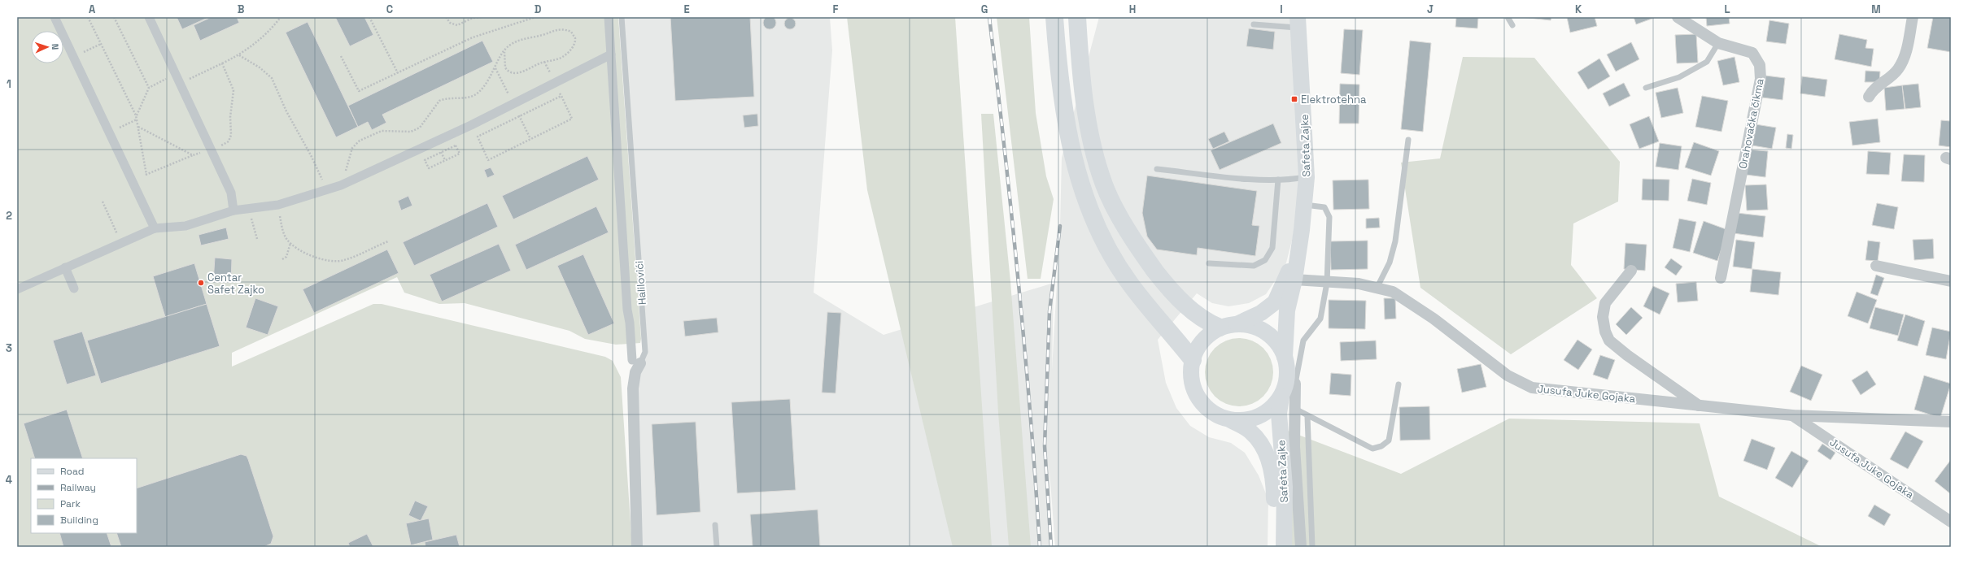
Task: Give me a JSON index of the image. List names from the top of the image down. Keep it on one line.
{"streets":{"main road":["Safeta Zajke"],"street":["Orahovačka čikma","Halilovići","Jusufa Juke Gojaka"]},"crossings":[["Safeta Zajke","Jusufa Juke Gojaka"]],"places":{"transit":["Elektrotehna"],"other":["Centar Safet Zajko"]},"legend":["Road","Railway","Park","Building"],"north":"right","grid":{"columns":["A","B","C","D","E","F","G","H","I","J","K","L","M"],"rows":["1","2","3","4"]}}
